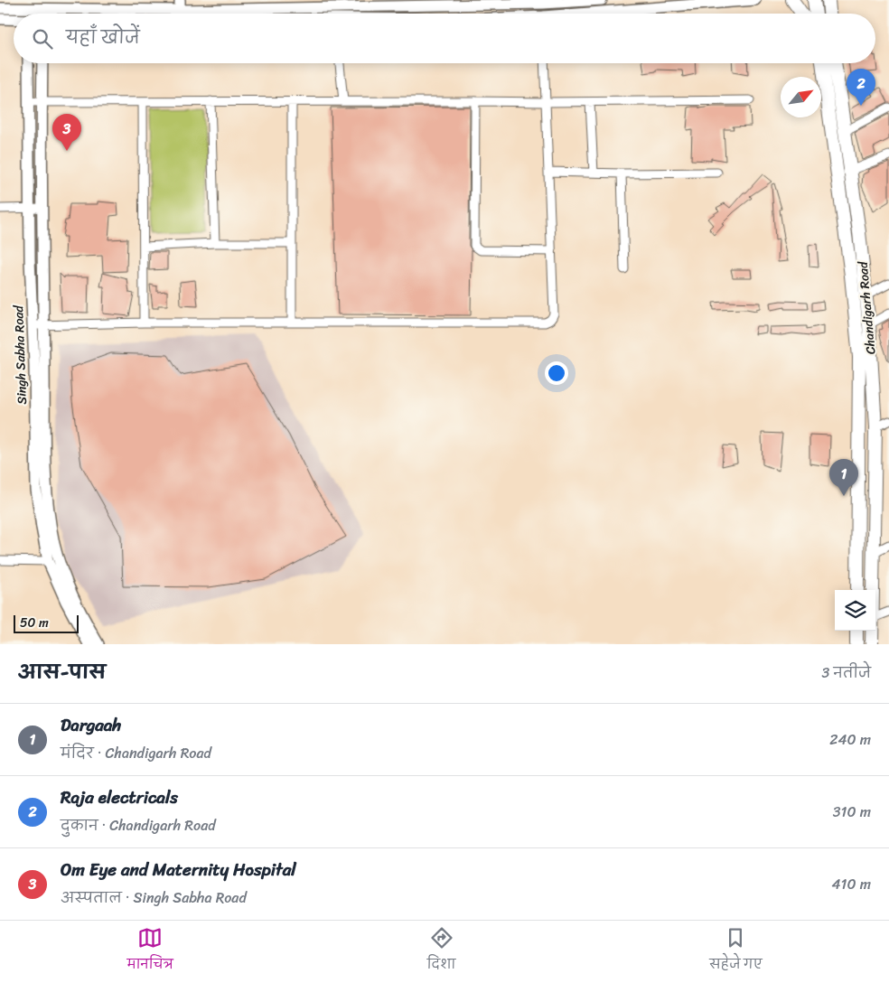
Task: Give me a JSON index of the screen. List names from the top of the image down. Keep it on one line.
{"streets":{"main road":["Chandigarh Road"],"street":["Singh Sabha Road"]},"scale_bar":"50 m","north":"top right","page":{"search":"यहाँ खोजें","pins":["2","3","1"],"scale":"50 m","heading":["आस-पास","3 नतीजे"],"list":[{"mark":"1","name":"Dargaah","note":"मंदिर · Chandigarh Road","value":"240 m"},{"mark":"2","name":"Raja electricals","note":"दुकान · Chandigarh Road","value":"310 m"},{"mark":"3","name":"Om Eye and Maternity Hospital","note":"अस्पताल · Singh Sabha Road","value":"410 m"}],"nav":["मानचित्र","दिशा","सहेजे गए"]}}
